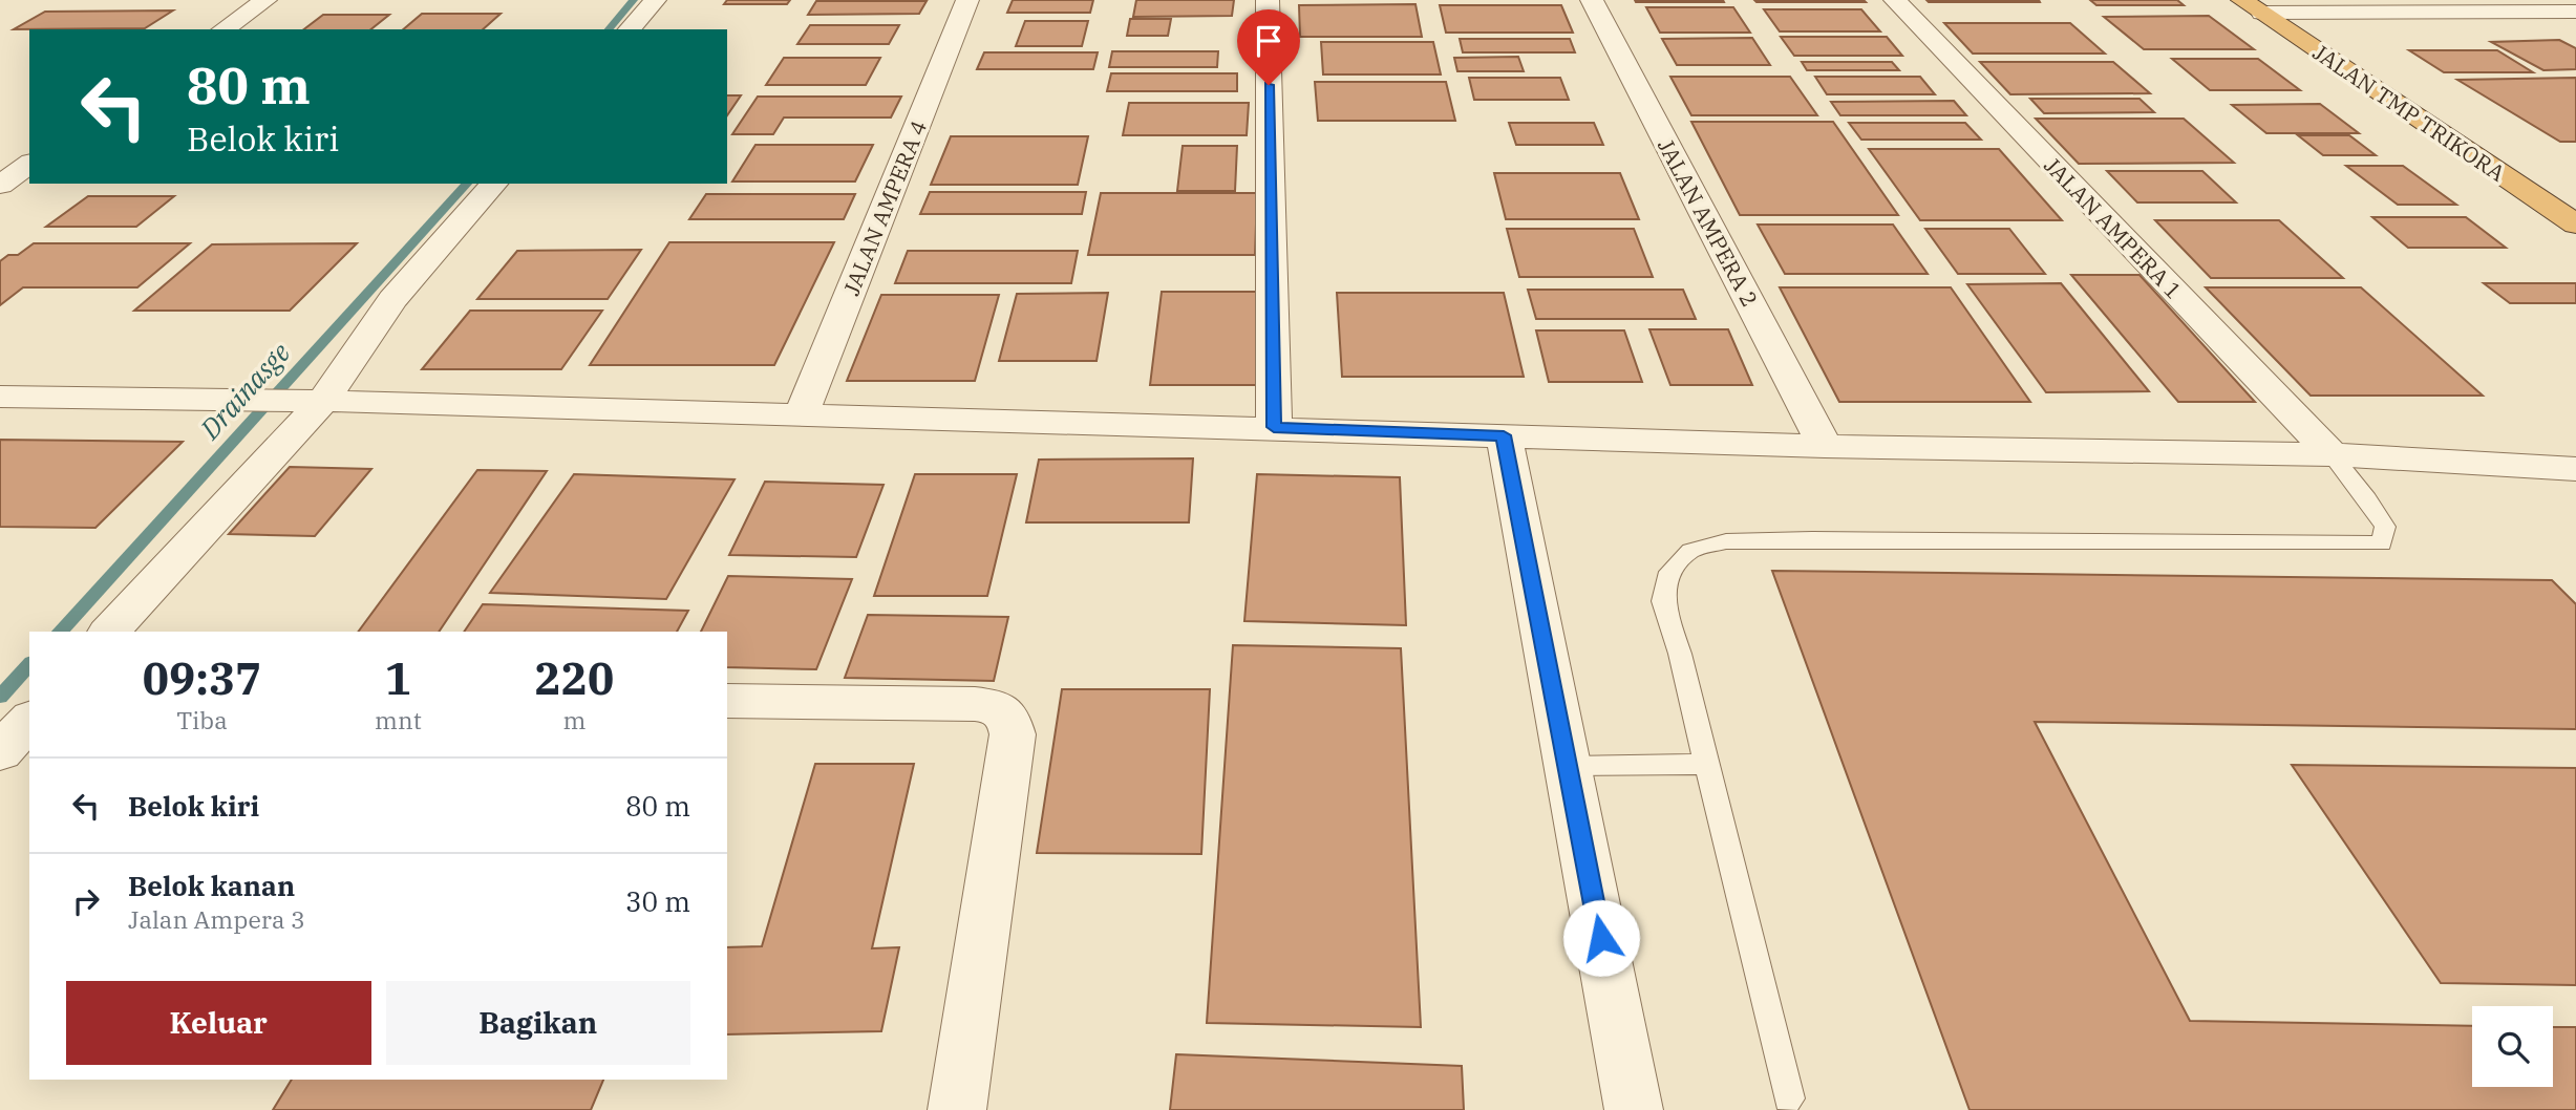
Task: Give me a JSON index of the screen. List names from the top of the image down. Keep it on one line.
{"streets":{"highway":["JALAN TMP TRIKORA"],"street":["JALAN AMPERA 4","JALAN AMPERA 2","JALAN AMPERA 1"]},"water":["Drainasge"],"page":{"turn":["80 m","Belok kiri"],"eta":["09:37","Tiba","1","mnt","220","m"],"list":[{"name":"Belok kiri","value":"80 m"},{"name":"Belok kanan","note":"Jalan Ampera 3","value":"30 m"}],"buttons":["Keluar","Bagikan"]}}
